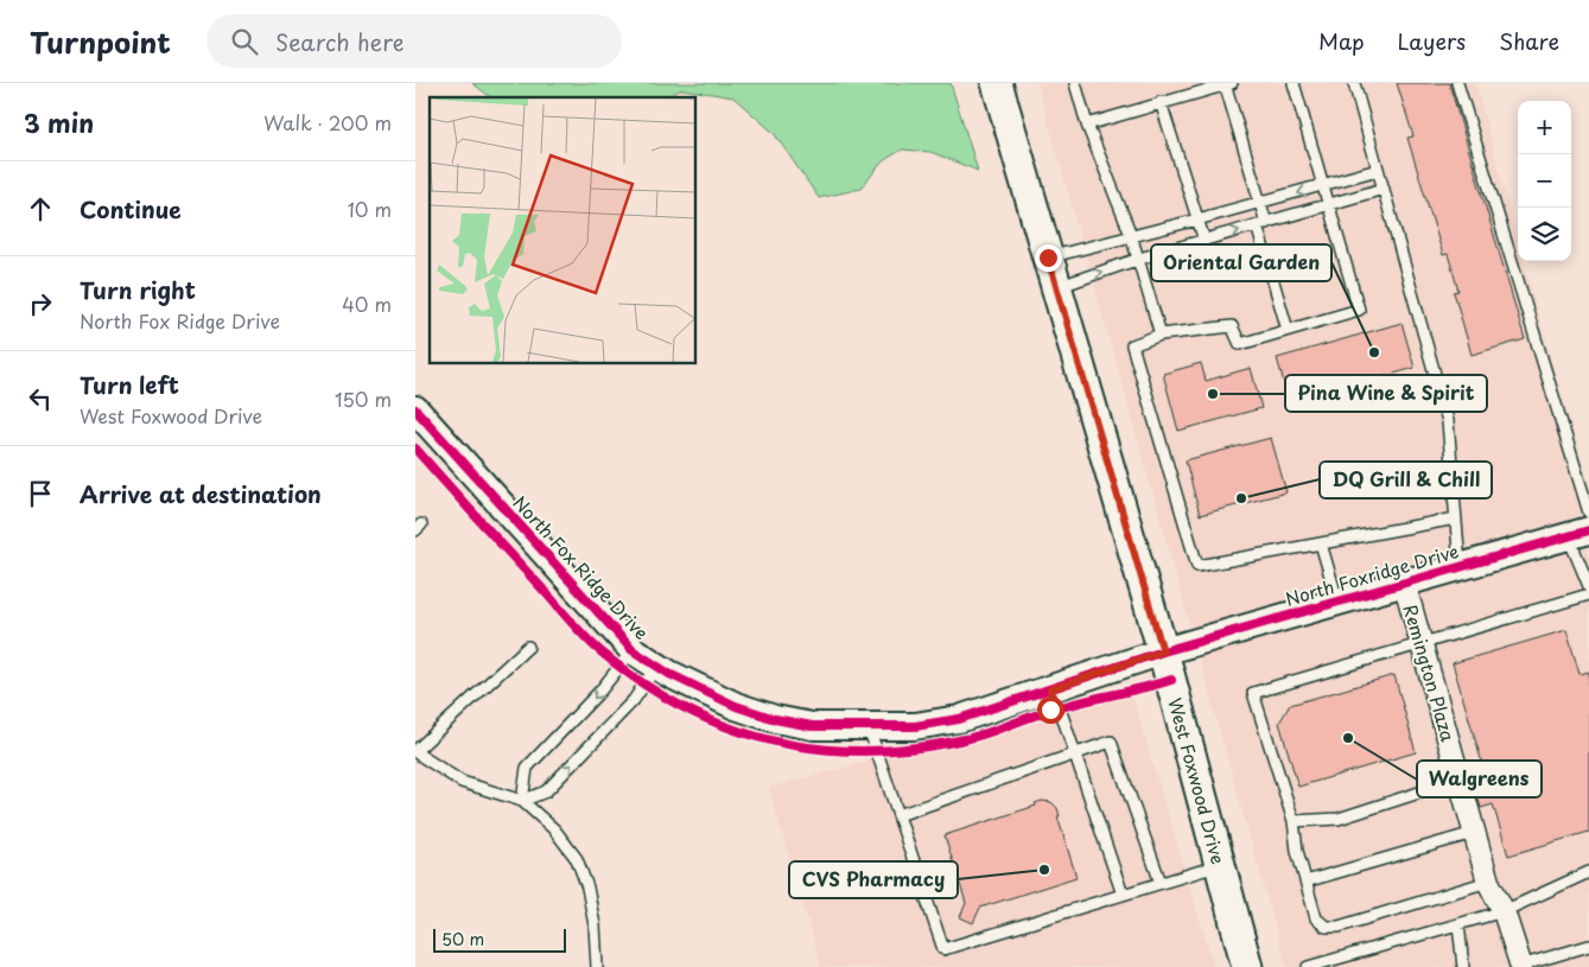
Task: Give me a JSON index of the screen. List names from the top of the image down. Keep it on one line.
{"streets":{"main road":["West Foxwood Drive"],"street":["North Fox Ridge Drive","North Foxridge Drive","Remington Plaza"]},"crossings":[["North Fox Ridge Drive","North Foxridge Drive"],["North Fox Ridge Drive","West Foxwood Drive"],["North Foxridge Drive","Remington Plaza"],["North Foxridge Drive","West Foxwood Drive"]],"places":["Oriental Garden","Pina Wine & Spirit","DQ Grill & Chill","Walgreens","CVS Pharmacy"],"scale_bar":"50 m","page":{"header":"Turnpoint","search":"Search here","nav":["Map","Layers","Share"],"heading":["3 min","Walk · 200 m"],"map_buttons":["+","−"],"list":[["Continue","10 m"],["Turn right","North Fox Ridge Drive","40 m"],["Turn left","West Foxwood Drive","150 m"],"Arrive at destination"],"scale":"50 m"}}
